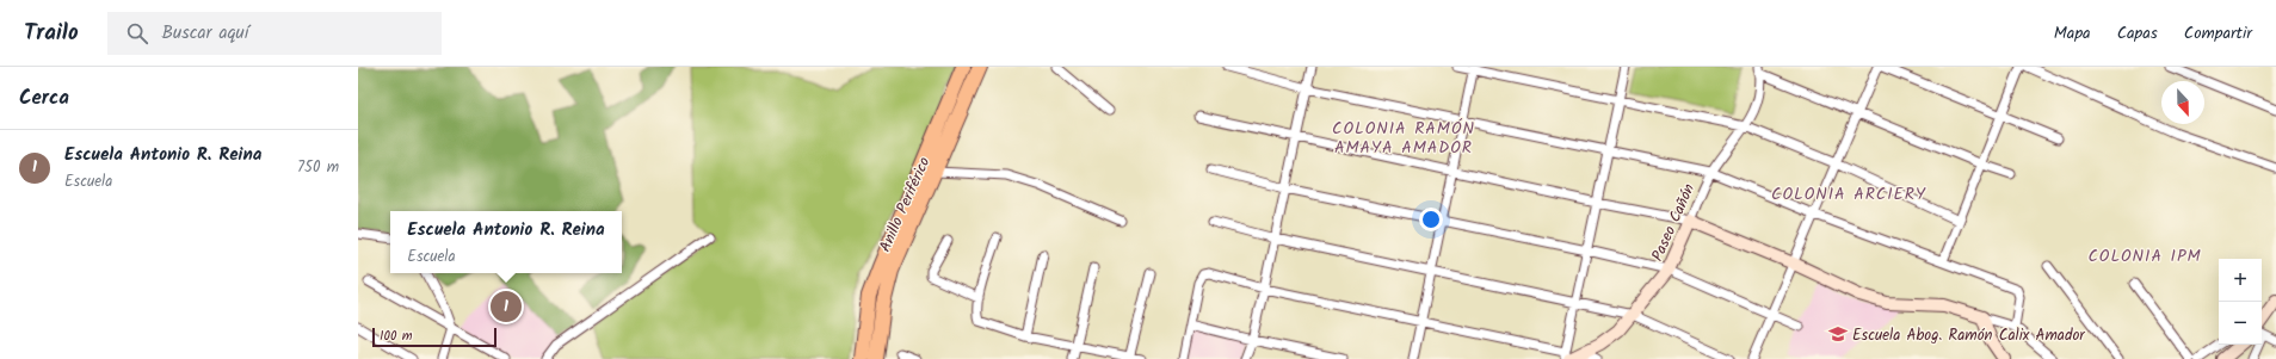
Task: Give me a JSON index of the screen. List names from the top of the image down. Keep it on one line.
{"streets":{"highway":["Anillo Periférico"],"street":["Paseo Cañón"]},"districts":["COLONIA RAMÓN AMAYA AMADOR","COLONIA ARCIERY","COLONIA IPM"],"places":{"school or university":["Escuela Abog. Ramón Calix Amador"]},"scale_bar":"100 m","north":"bottom","page":{"header":"Trailo","search":"Buscar aquí","nav":["Mapa","Capas","Compartir"],"heading":"Cerca","list":[{"mark":"1","name":"Escuela Antonio R. Reina","note":"Escuela","value":"750 m"}],"popup":["Escuela Antonio R. Reina","Escuela"],"map_buttons":["+","−"],"pins":"1","scale":"100 m"}}
